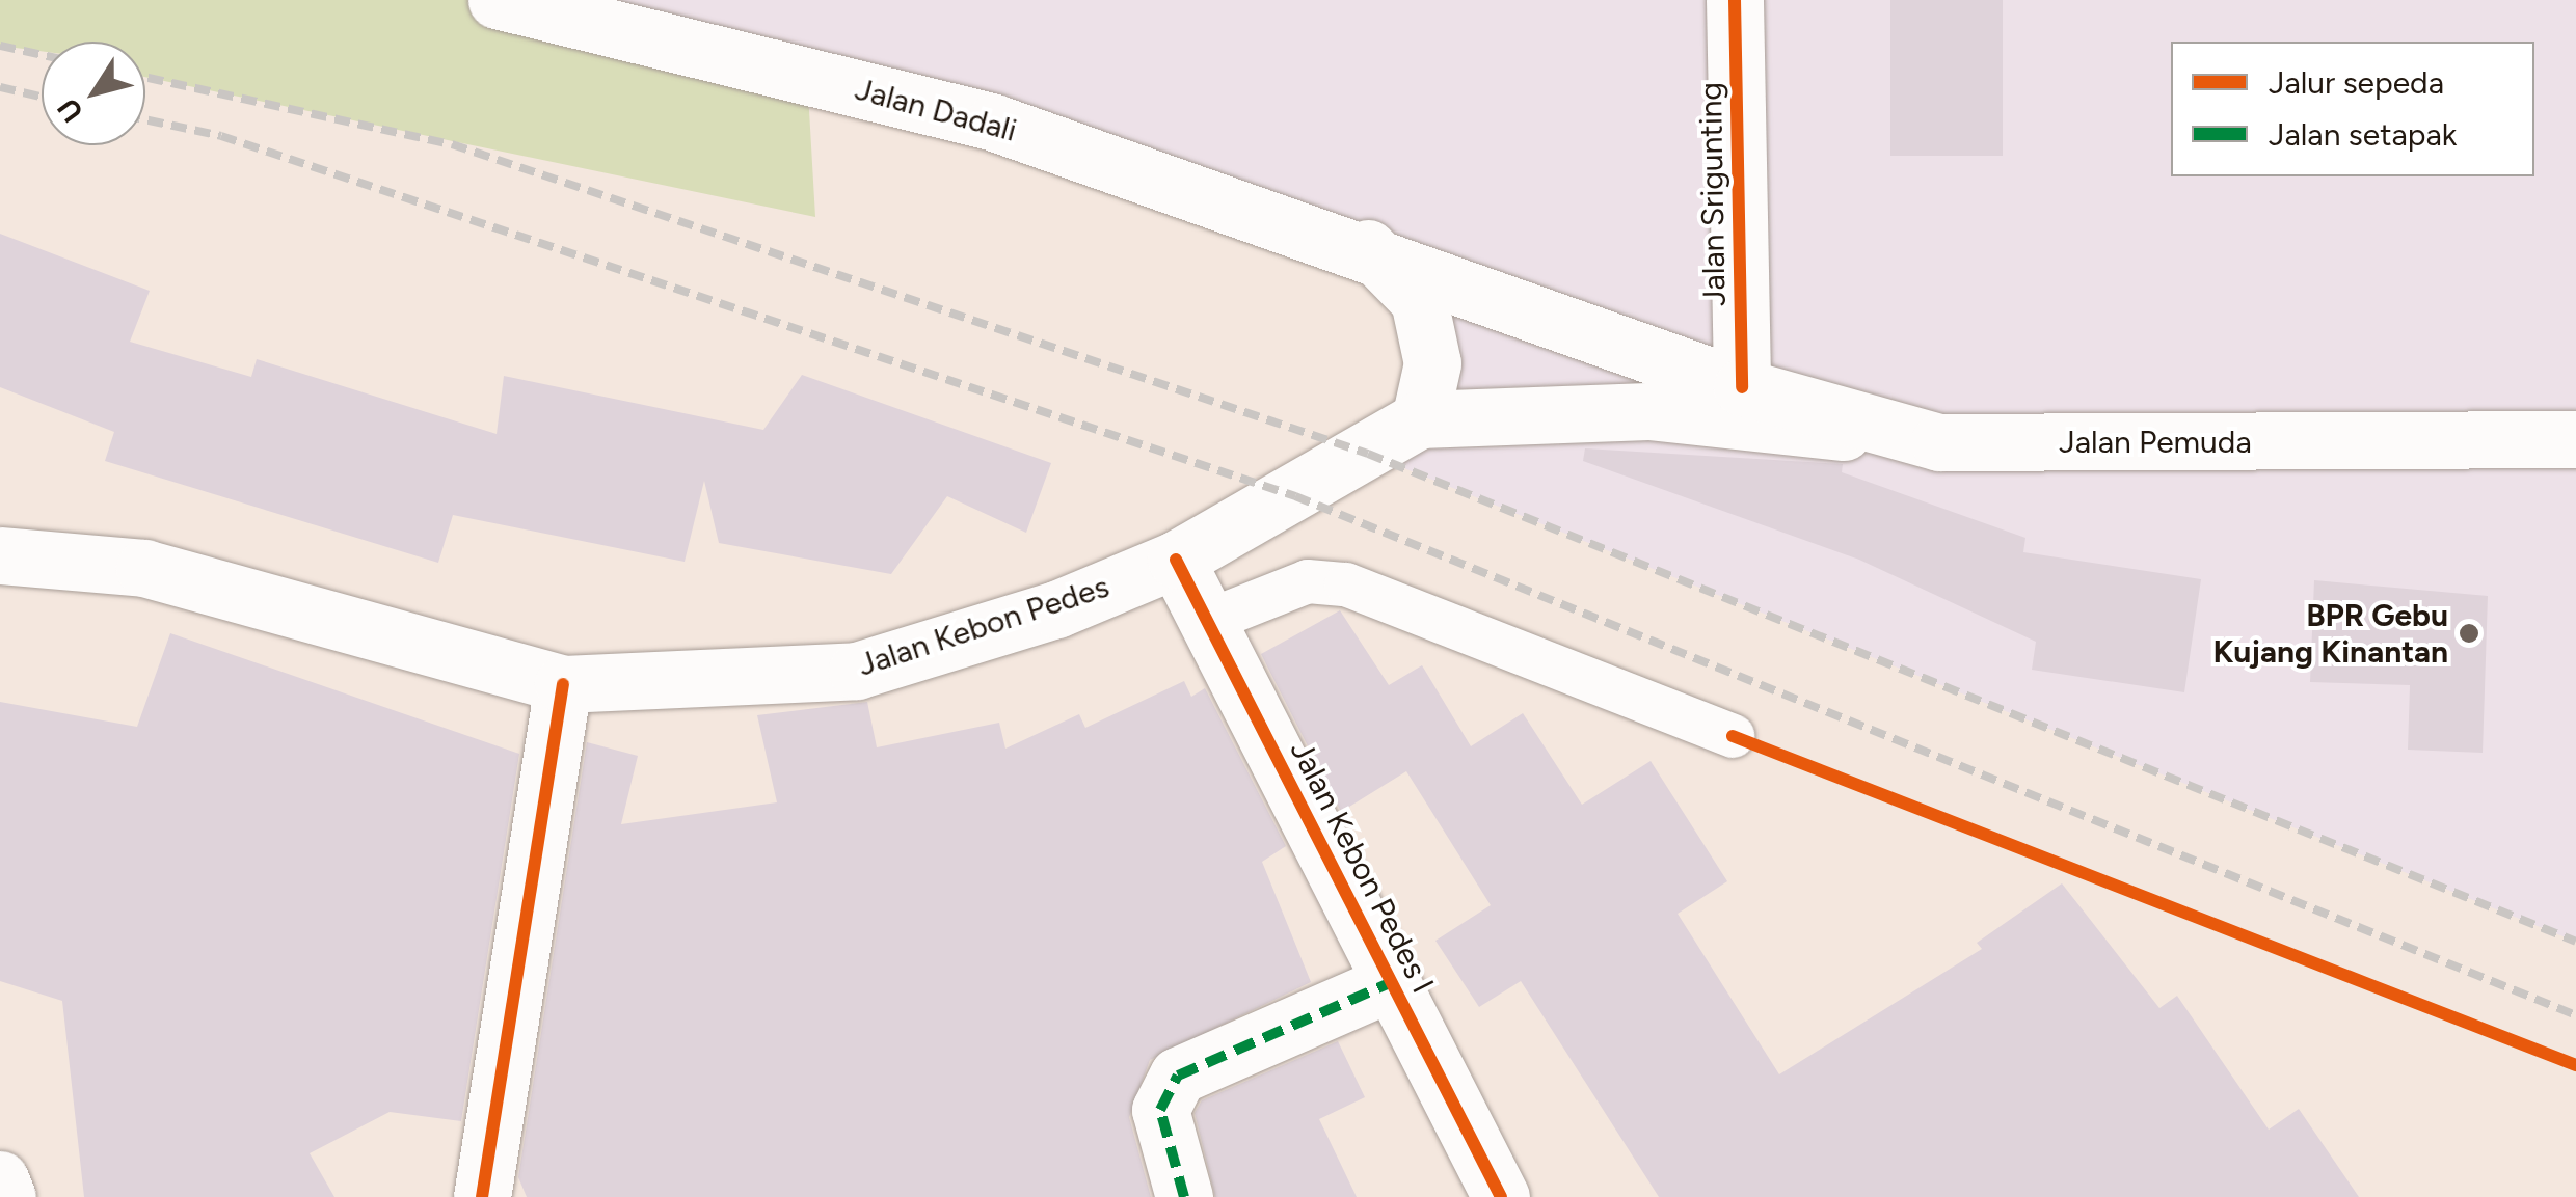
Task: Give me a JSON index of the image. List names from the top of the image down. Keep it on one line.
{"streets":{"main road":["Jalan Dadali","Jalan Srigunting","Jalan Pemuda","Jalan Kebon Pedes","Jalan Kebon Pedes I"]},"crossings":[["Jalan Dadali","Jalan Srigunting"],["Jalan Dadali","Jalan Pemuda"],["Jalan Dadali","Jalan Kebon Pedes"],["Jalan Srigunting","Jalan Pemuda"],["Jalan Pemuda","Jalan Kebon Pedes"],["Jalan Kebon Pedes","Jalan Kebon Pedes I"]],"places":["BPR Gebu Kujang Kinantan"],"legend":["Jalur sepeda","Jalan setapak"],"north":"bottom left"}
